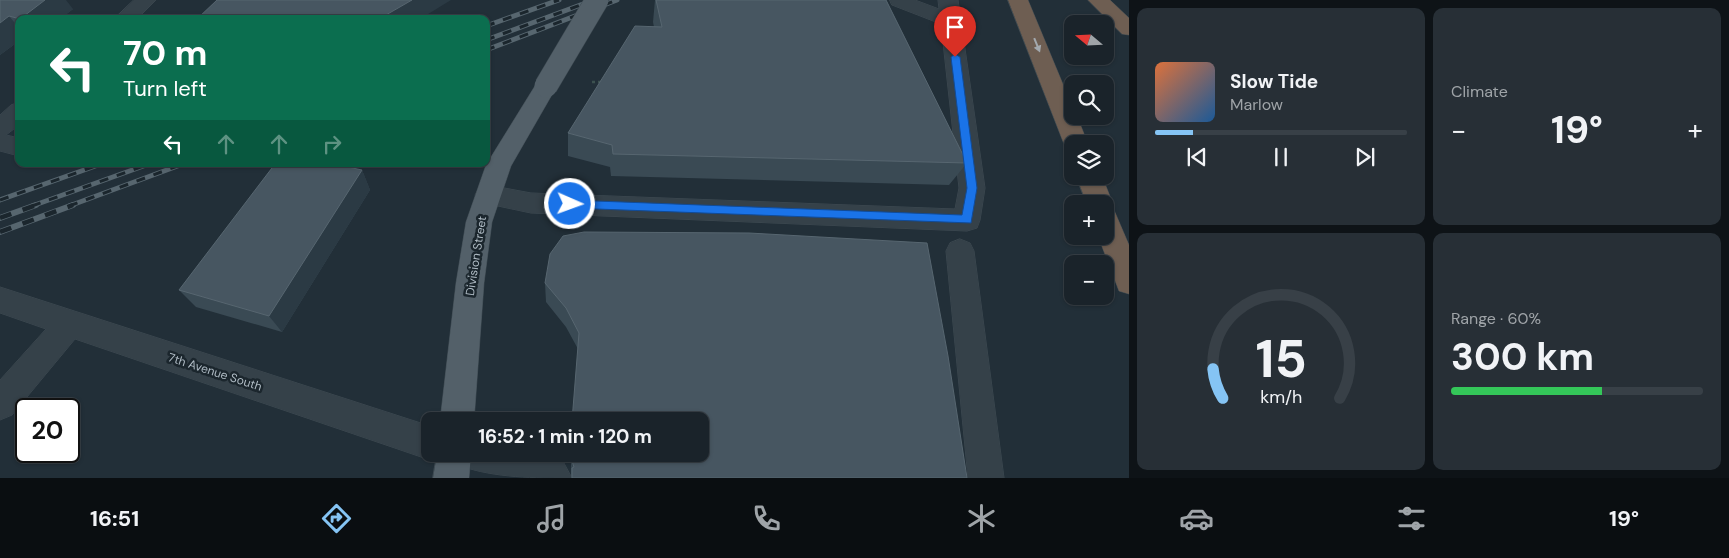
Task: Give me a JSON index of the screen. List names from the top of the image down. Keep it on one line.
{"streets":{"main road":["Division Street"],"street":["7th Avenue South"]},"north":"left","page":{"tile":["Climate",["Range · 60%","300 km"]],"map_buttons":["+","−"],"turn":["70 m","Turn left"],"song":["Slow Tide","Marlow"],"heat":["−","19°","+"],"limit":"20","trip":"16:52 · 1 min · 120 m","tabs":["16:51","19°"],"gauge":["15","km/h"]}}
